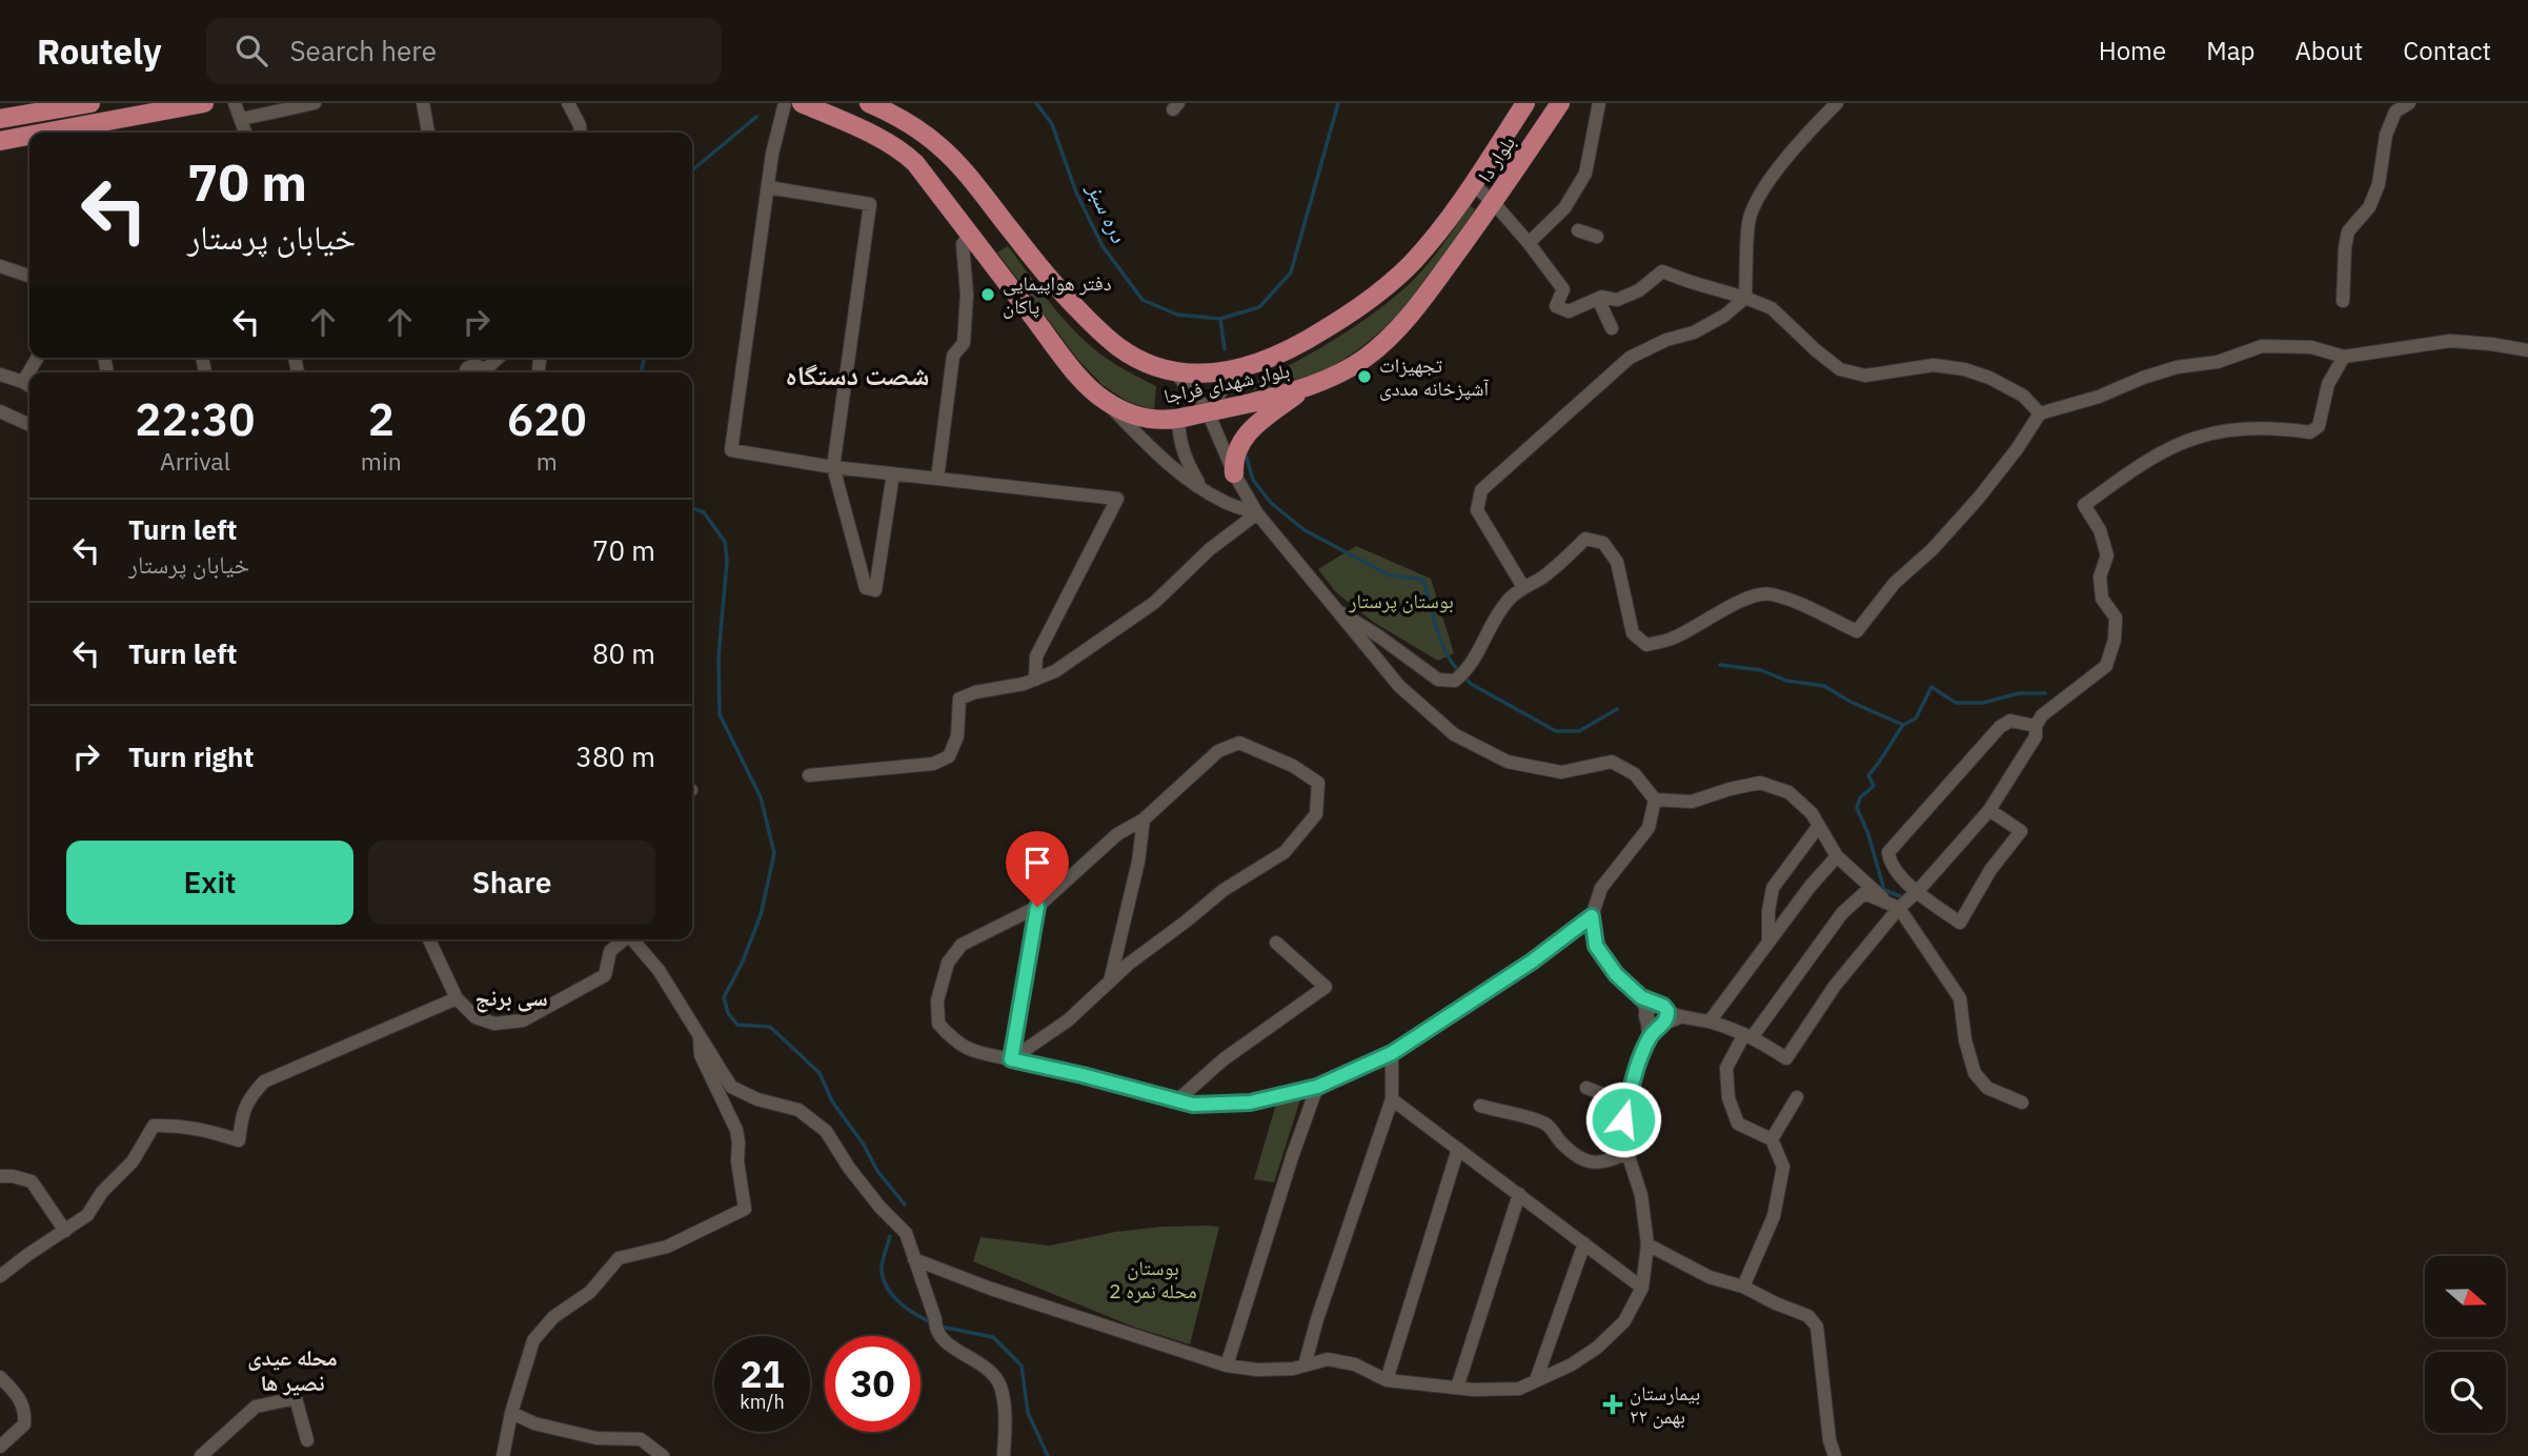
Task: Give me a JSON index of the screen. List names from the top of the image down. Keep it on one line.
{"streets":{"main road":["بلوار دا","بلوار شهدای فراجا"]},"crossings":[["بلوار دا","بلوار شهدای فراجا"]],"districts":["شصت دستگاه","سی برنج","محله عیدی نصیر ها"],"water":["دره سبز"],"parks":["بوستان پرستار","بوستان محله نمره 2"],"places":{"other":["دفتر هواپیمایی پاکان","تجهیزات آشپزخانه مددی"],"health":["بیمارستان ۲۲ بهمن"]},"north":"right","page":{"header":"Routely","search":"Search here","nav":["Home","Map","About","Contact"],"turn":["70 m","خیابان پرستار"],"eta":["22:30","Arrival","2","min","620","m"],"list":[{"name":"Turn left","note":"خیابان پرستار","value":"70 m"},{"name":"Turn left","value":"80 m"},{"name":"Turn right","value":"380 m"}],"buttons":["Exit","Share"],"speed":"21 km/h","limit":"30"}}
